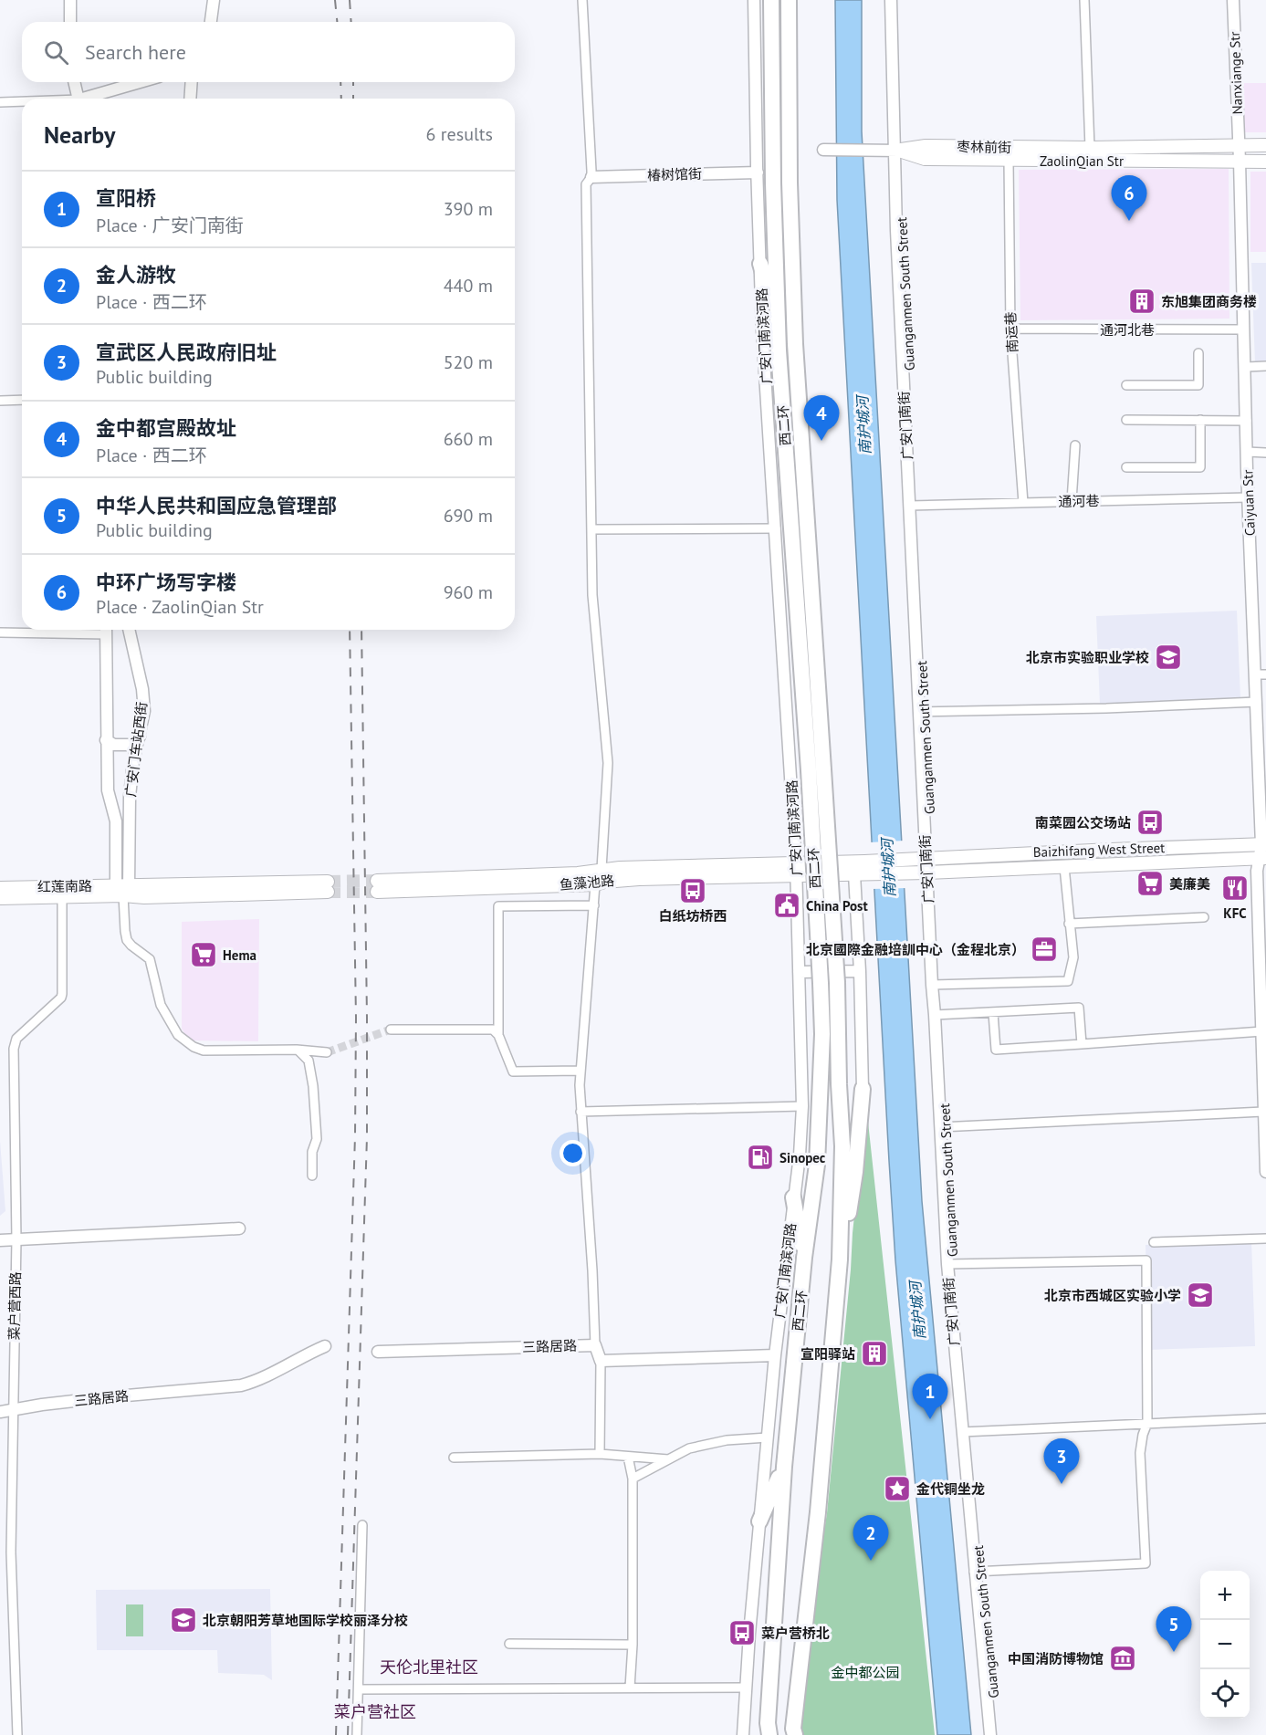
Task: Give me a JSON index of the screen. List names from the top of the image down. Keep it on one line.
{"streets":{"highway":["西二环"],"main road":["枣林前街","ZaolinQian Str","Baizhifang West Street","鱼藻池路","红莲南路"],"street":["Nanxiange Str","椿树馆街","Guanganmen South Street","通河北巷","南运巷","广安门南滨河路","广安门南街","通河巷","Caiyuan Str","广安门车站西街","菜户营西路","三路居路"]},"crossings":[["Nanxiange Str","枣林前街"],["Nanxiange Str","ZaolinQian Str"],["Nanxiange Str","Caiyuan Str"],["枣林前街","ZaolinQian Str"],["枣林前街","Guanganmen South Street"],["ZaolinQian Str","Guanganmen South Street"],["ZaolinQian Str","南运巷"],["ZaolinQian Str","Caiyuan Str"],["椿树馆街","广安门南滨河路"],["Guanganmen South Street","广安门南街"],["Guanganmen South Street","通河巷"],["Guanganmen South Street","Baizhifang West Street"],["通河北巷","南运巷"],["通河北巷","Caiyuan Str"],["南运巷","通河巷"],["广安门南滨河路","鱼藻池路"],["广安门南街","Baizhifang West Street"],["通河巷","Caiyuan Str"],["Caiyuan Str","Baizhifang West Street"],["广安门车站西街","红莲南路"],["红莲南路","菜户营西路"],["菜户营西路","三路居路"]],"districts":["天伦北里社区","菜户营社区"],"water":["南护城河"],"parks":["金中都公园"],"places":{"building":["东旭集团商务楼","宣阳驿站"],"school or university":["北京市实验职业学校","北京市西城区实验小学","北京朝阳芳草地国际学校丽泽分校"],"bus stop":["南菜园公交场站","白纸坊桥西","菜户营桥北"],"supermarket":["美廉美","Hema"],"restaurant":["KFC"],"public building":["China Post"],"office":["北京國際金融培訓中心（金程北京）"],"fuel station":["Sinopec"],"place":["金代铜坐龙"],"museum":["中国消防博物馆"]},"page":{"search":"Search here","heading":["Nearby","6 results"],"list":[{"mark":"1","name":"宣阳桥","note":"Place · 广安门南街","value":"390 m"},{"mark":"2","name":"金人游牧","note":"Place · 西二环","value":"440 m"},{"mark":"3","name":"宣武区人民政府旧址","note":"Public building","value":"520 m"},{"mark":"4","name":"金中都宫殿故址","note":"Place · 西二环","value":"660 m"},{"mark":"5","name":"中华人民共和国应急管理部","note":"Public building","value":"690 m"},{"mark":"6","name":"中环广场写字楼","note":"Place · ZaolinQian Str","value":"960 m"}],"pins":["6","4","1","3","2","5"],"map_buttons":["+","−"]}}
